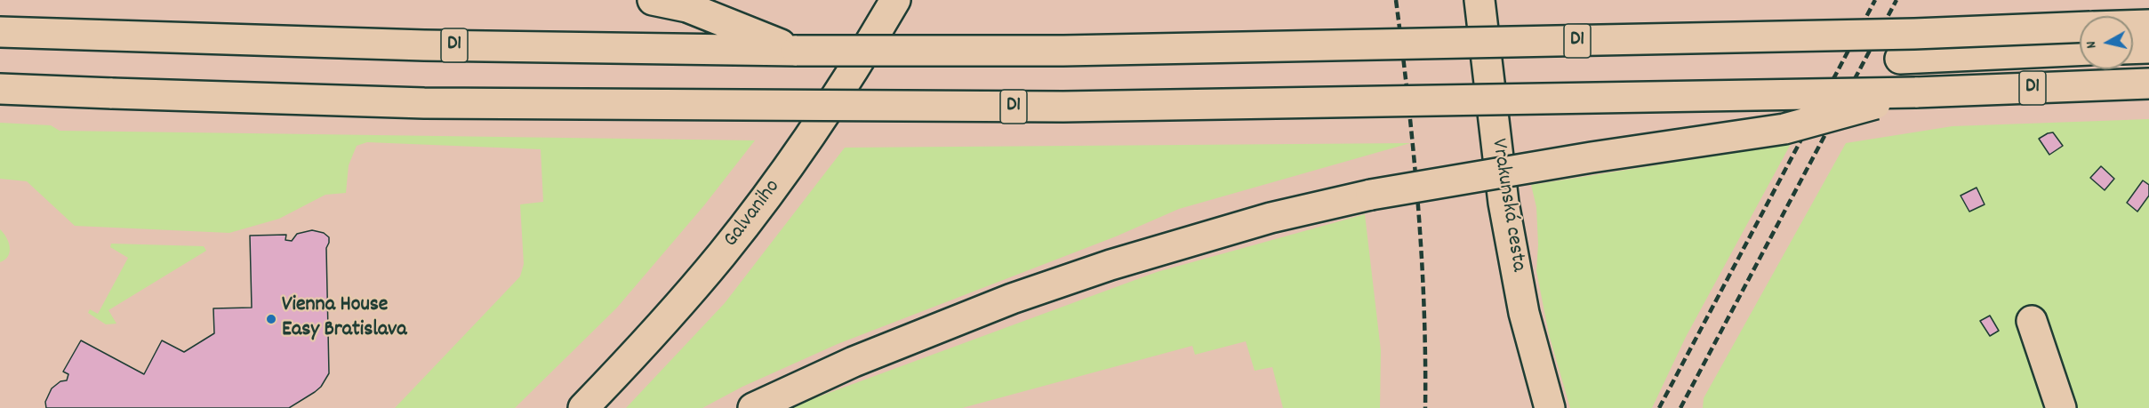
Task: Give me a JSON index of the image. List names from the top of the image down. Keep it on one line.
{"streets":{"main road":["D1","Vrakunská cesta","Galvaniho"]},"places":["Vienna House Easy Bratislava"],"north":"left"}
